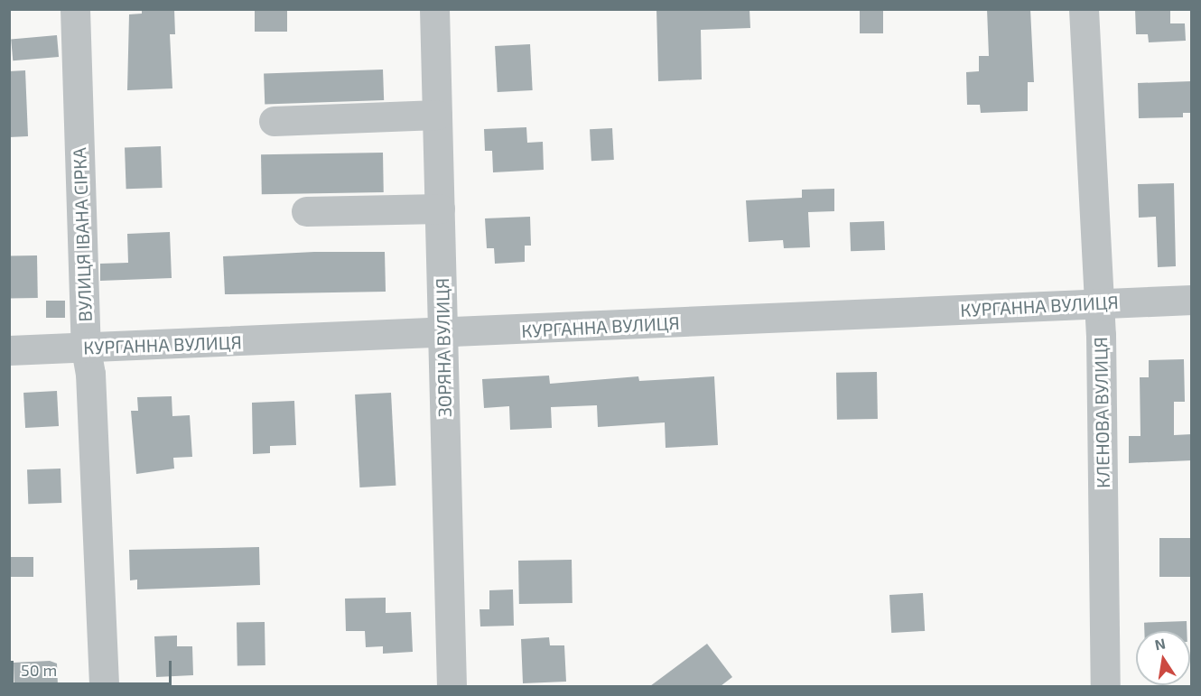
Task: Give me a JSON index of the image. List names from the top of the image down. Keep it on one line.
{"streets":{"street":["ВУЛИЦЯ ІВАНА СІРКА","КУРГАННА ВУЛИЦЯ","ЗОРЯНА ВУЛИЦЯ","КЛЕНОВА ВУЛИЦЯ"]},"crossings":[["ВУЛИЦЯ ІВАНА СІРКА","КУРГАННА ВУЛИЦЯ"],["КУРГАННА ВУЛИЦЯ","ЗОРЯНА ВУЛИЦЯ"],["КУРГАННА ВУЛИЦЯ","КЛЕНОВА ВУЛИЦЯ"]],"scale_bar":"50 m","north":"top"}
